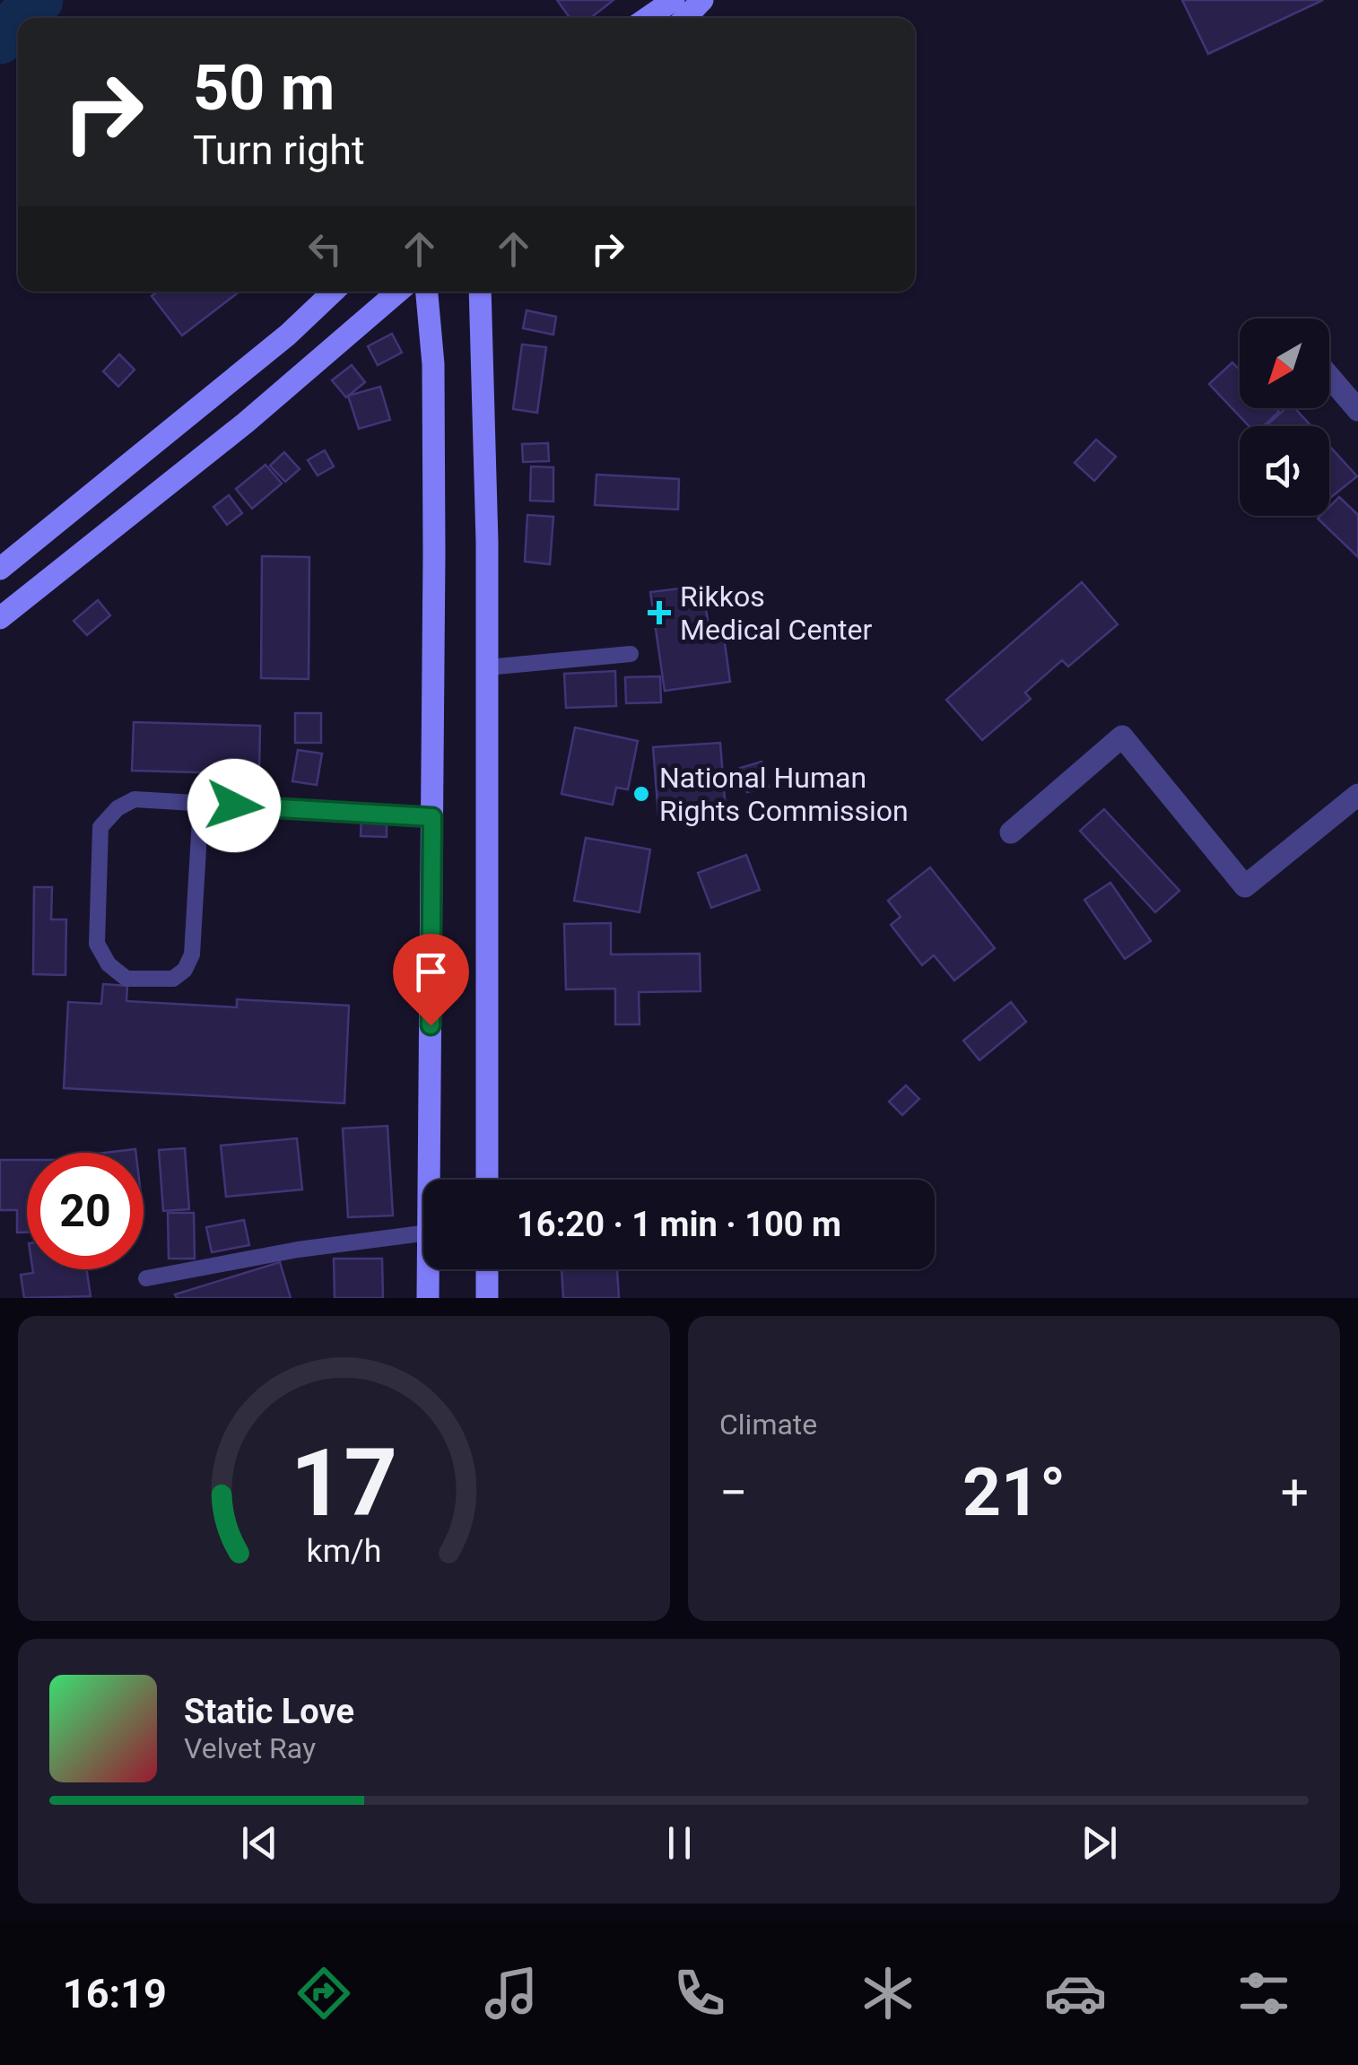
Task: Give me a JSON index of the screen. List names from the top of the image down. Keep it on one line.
{"places":{"health":["Rikkos Medical Center"],"other":["National Human Rights Commission"]},"north":"bottom left","page":{"turn":["50 m","Turn right"],"limit":"20","trip":"16:20 · 1 min · 100 m","tile":"Climate","heat":["−","21°","+"],"song":["Static Love","Velvet Ray"],"tabs":"16:19","gauge":["17","km/h"]}}
